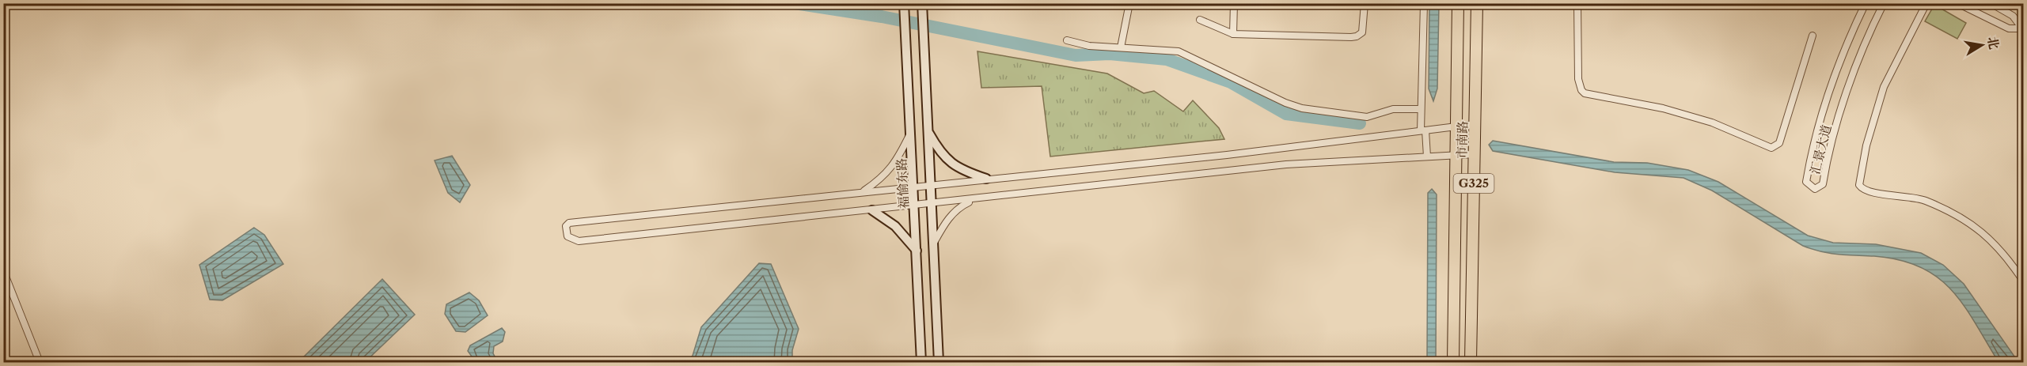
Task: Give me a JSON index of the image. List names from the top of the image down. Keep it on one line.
{"streets":{"highway":["市南路","G325"],"street":["汇景大道","福愉东路"]},"north":"right"}
